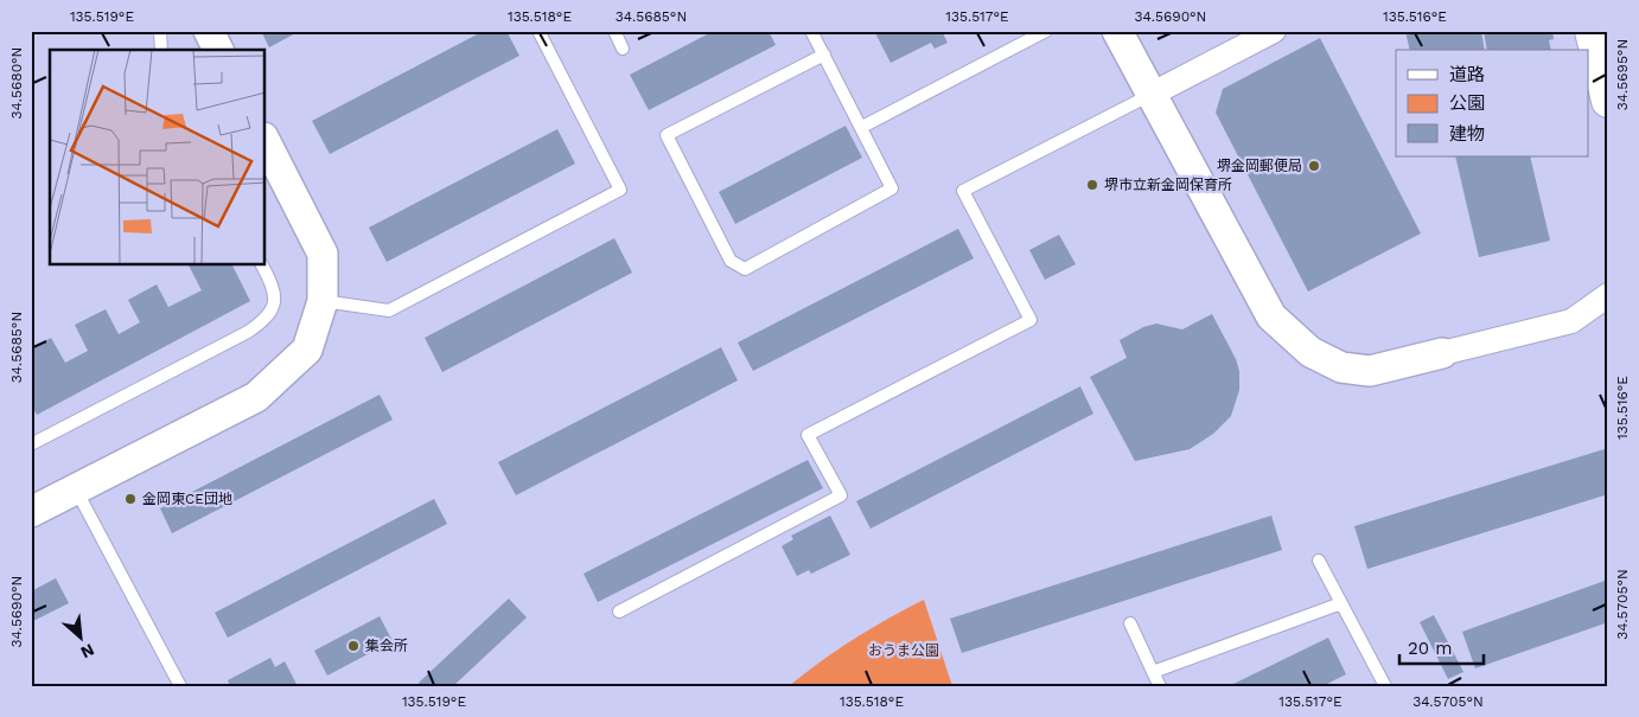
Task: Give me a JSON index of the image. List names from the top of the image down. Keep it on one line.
{"parks":["おうま公園"],"places":["堺金岡郵便局","堺市立新金岡保育所","金岡東CE団地","集会所"],"legend":["道路","公園","建物"],"scale_bar":"20 m","north":"bottom right","coordinates":["135.519°E","135.518°E","34.5685°N","135.517°E","34.5690°N","135.516°E","34.5695°N","34.5680°N","34.5705°N"]}
